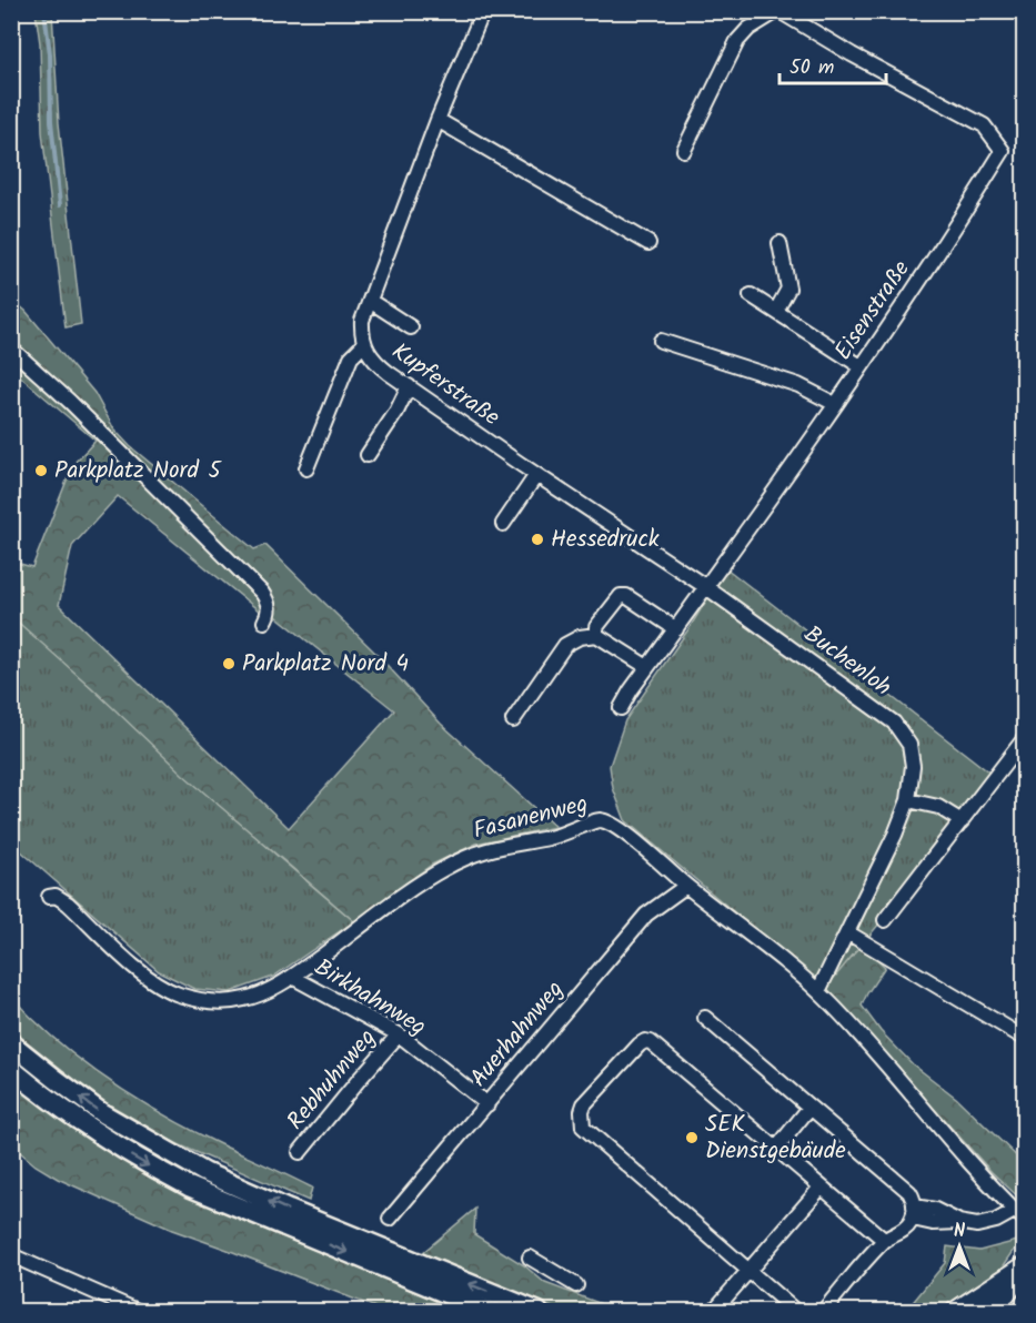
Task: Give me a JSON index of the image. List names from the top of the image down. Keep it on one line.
{"streets":{"street":["Eisenstraße","Kupferstraße","Buchenloh","Fasanenweg","Birkhahnweg","Auerhahnweg","Rebhuhnweg"]},"crossings":[["Eisenstraße","Kupferstraße"],["Eisenstraße","Buchenloh"],["Kupferstraße","Buchenloh"],["Buchenloh","Fasanenweg"],["Fasanenweg","Birkhahnweg"],["Fasanenweg","Auerhahnweg"],["Birkhahnweg","Auerhahnweg"],["Birkhahnweg","Rebhuhnweg"]],"places":["Parkplatz Nord 5","Hessedruck","Parkplatz Nord 4","SEK Dienstgebäude"],"scale_bar":"50 m","north":"top"}
